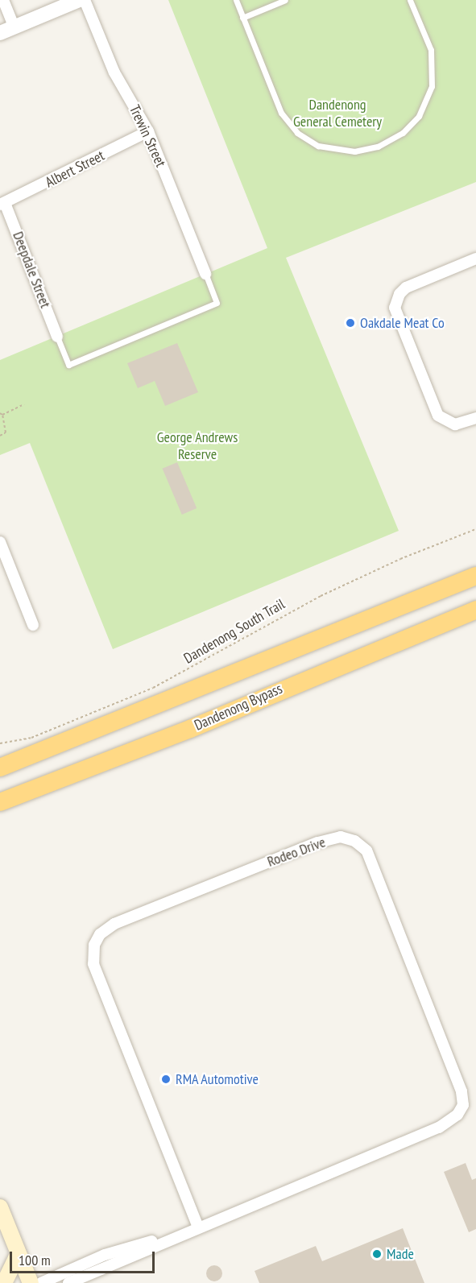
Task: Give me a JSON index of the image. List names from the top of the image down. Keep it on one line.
{"streets":{"highway":["Dandenong Bypass"],"street":["Trewin Street","Albert Street","Deepdale Street","Rodeo Drive"],"path":["Dandenong South Trail"]},"crossings":[["Trewin Street","Albert Street"],["Albert Street","Deepdale Street"]],"parks":["Dandenong General Cemetery","George Andrews Reserve"],"places":["Oakdale Meat Co","RMA Automotive","Made"],"scale_bar":"100 m"}
